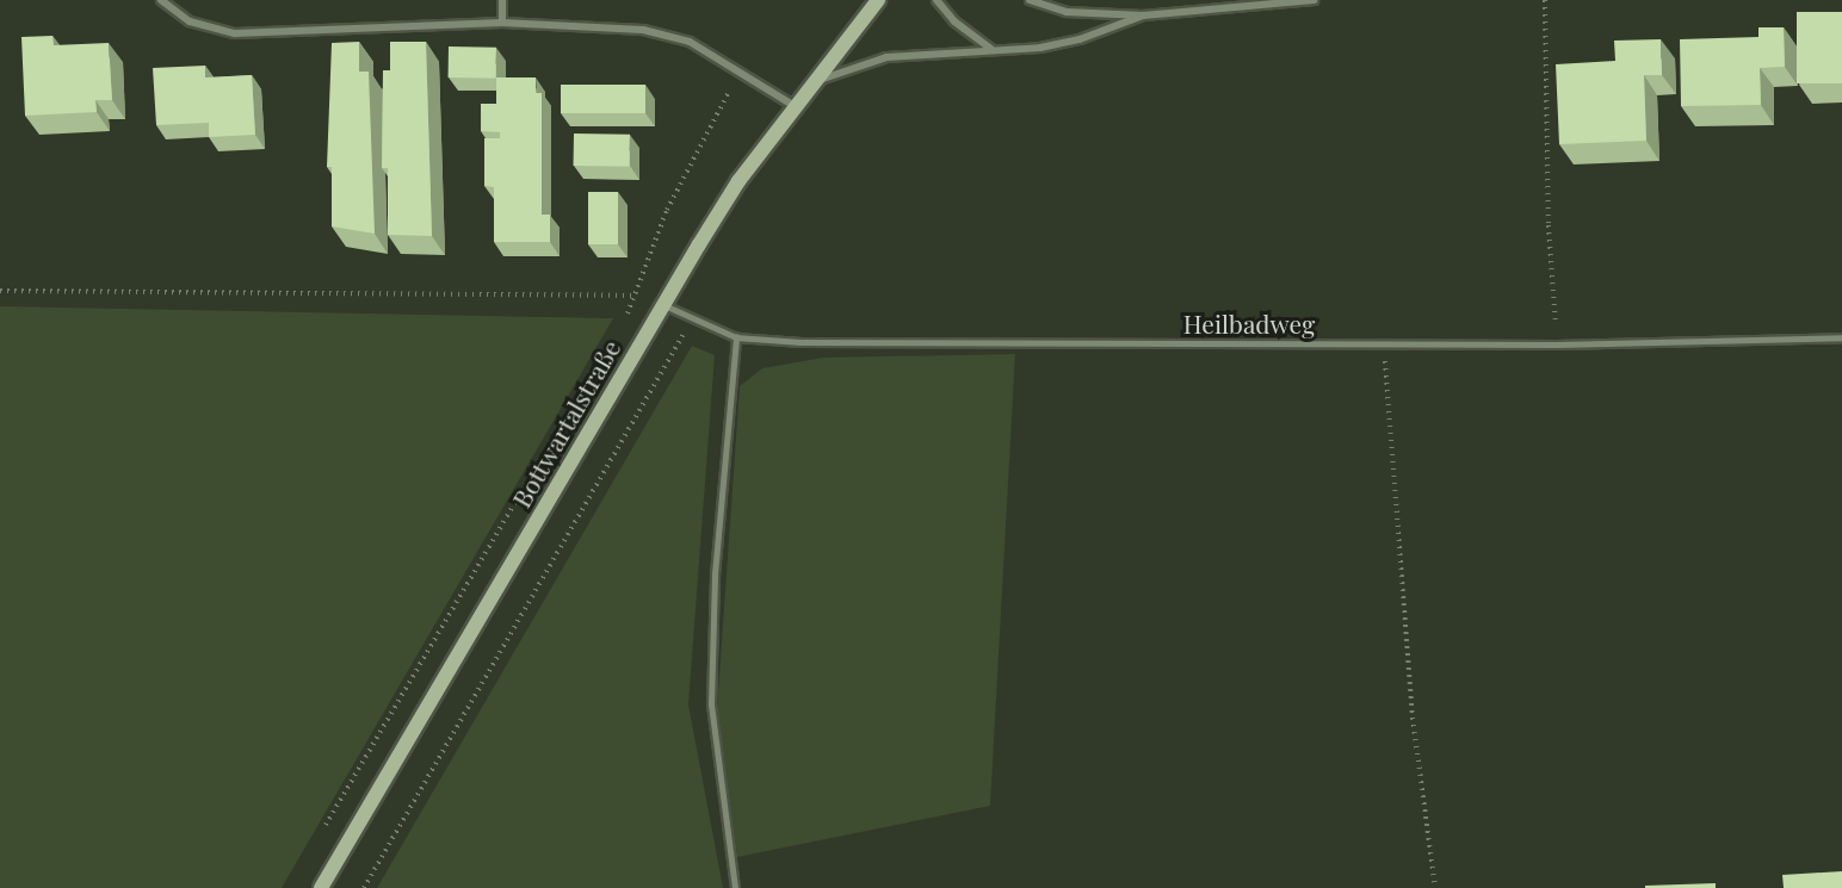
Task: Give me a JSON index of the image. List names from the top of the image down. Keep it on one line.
{"streets":{"main road":["Bottwartalstraße"],"lane":["Heilbadweg"]},"crossings":[["Heilbadweg","Bottwartalstraße"]]}
